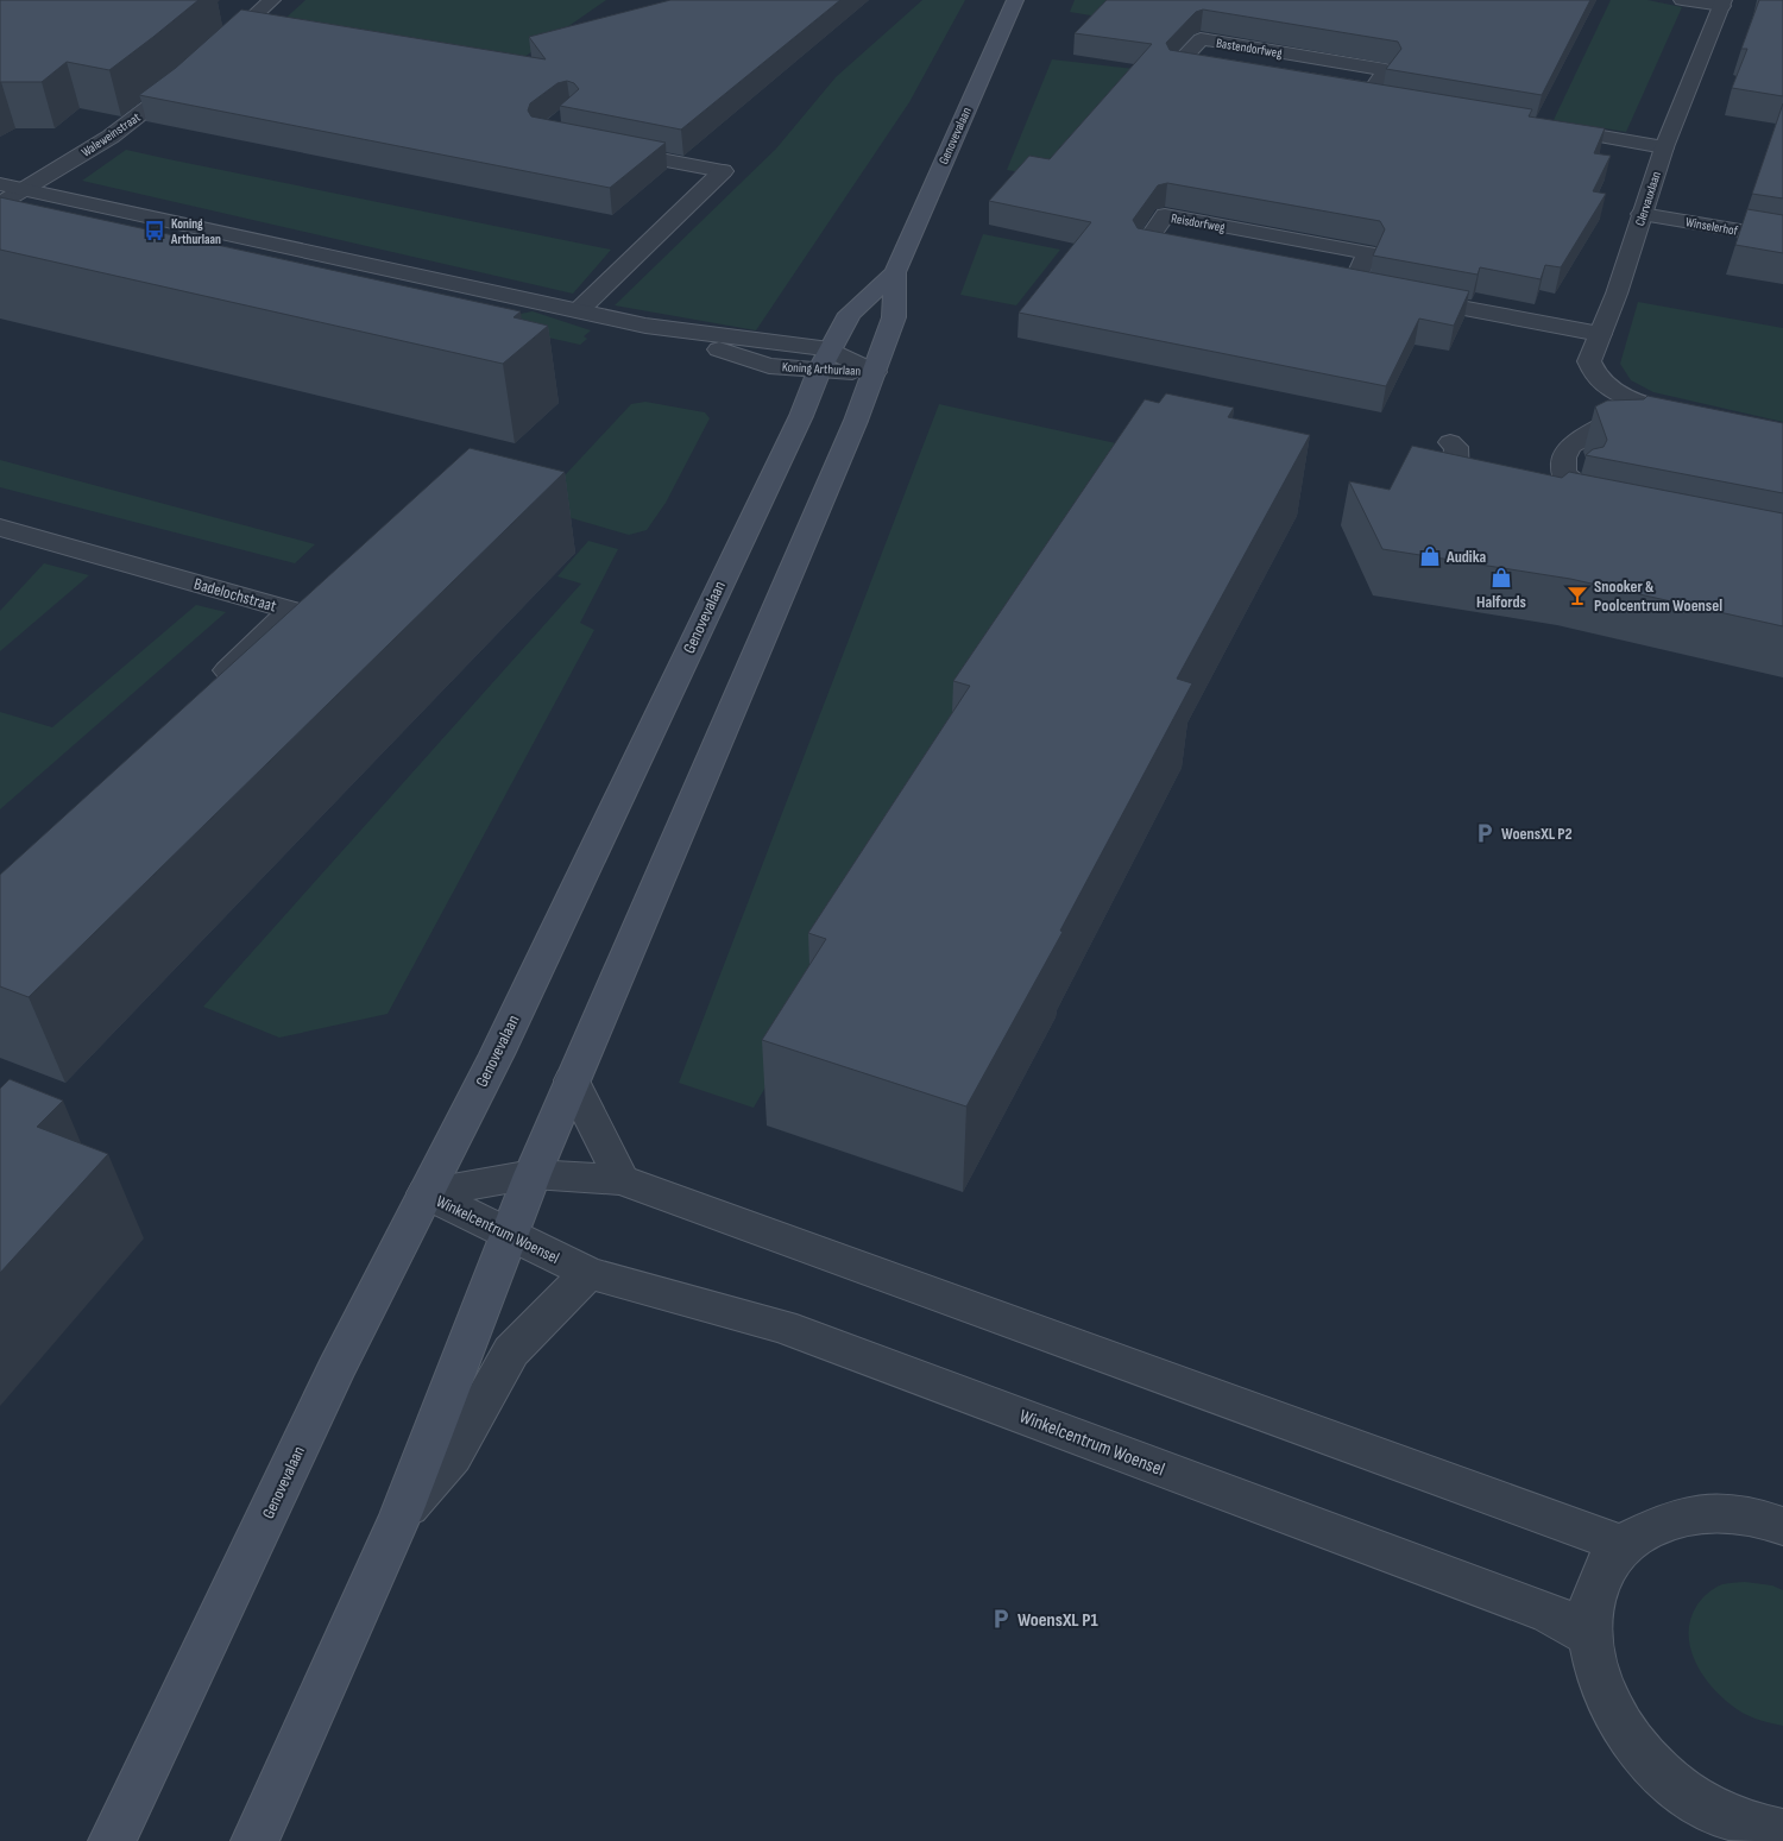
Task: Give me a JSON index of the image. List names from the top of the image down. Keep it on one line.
{"streets":{"main road":["Genovevalaan"],"street":["Bastendorfweg","Waleweinstraat","Clervauxlaan","Reisdorfweg","Winselerhof","Koning Arthurlaan","Badelochstraat","Winkelcentrum Woensel"]},"crossings":[["Waleweinstraat","Koning Arthurlaan"],["Genovevalaan","Koning Arthurlaan"],["Genovevalaan","Winkelcentrum Woensel"],["Clervauxlaan","Winselerhof"]],"places":{"bus stop":["Koning Arthurlaan"],"shop":["Audika","Halfords"],"bar":["Snooker & Poolcentrum Woensel"],"parking":["WoensXL P2","WoensXL P1"]}}
